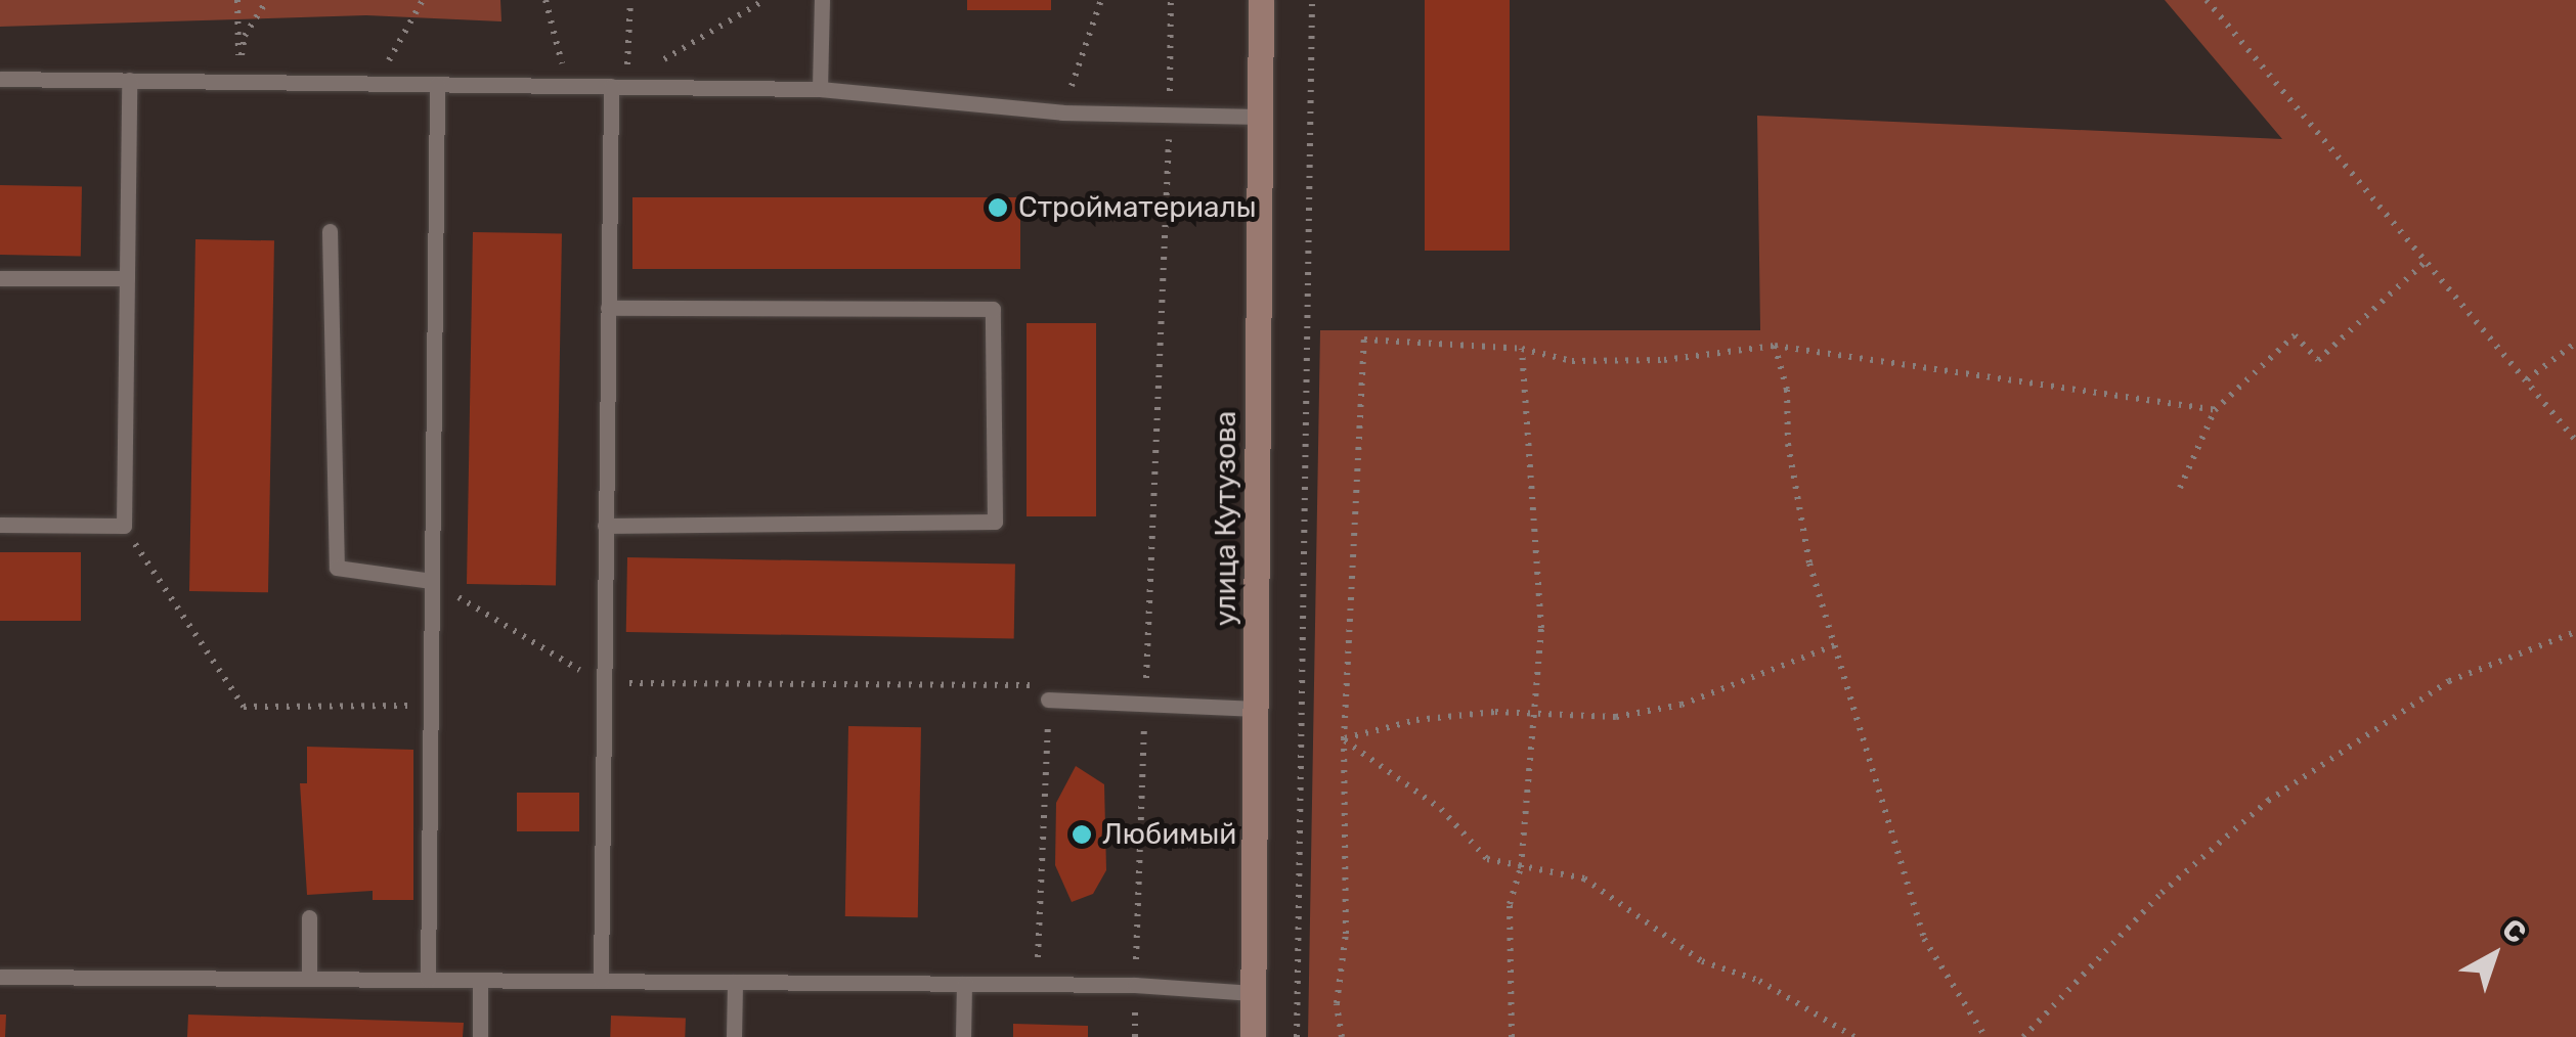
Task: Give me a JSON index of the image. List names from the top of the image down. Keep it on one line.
{"streets":{"main road":["улица Кутузова"]},"places":["Стройматериалы","Любимый"],"north":"top right"}
